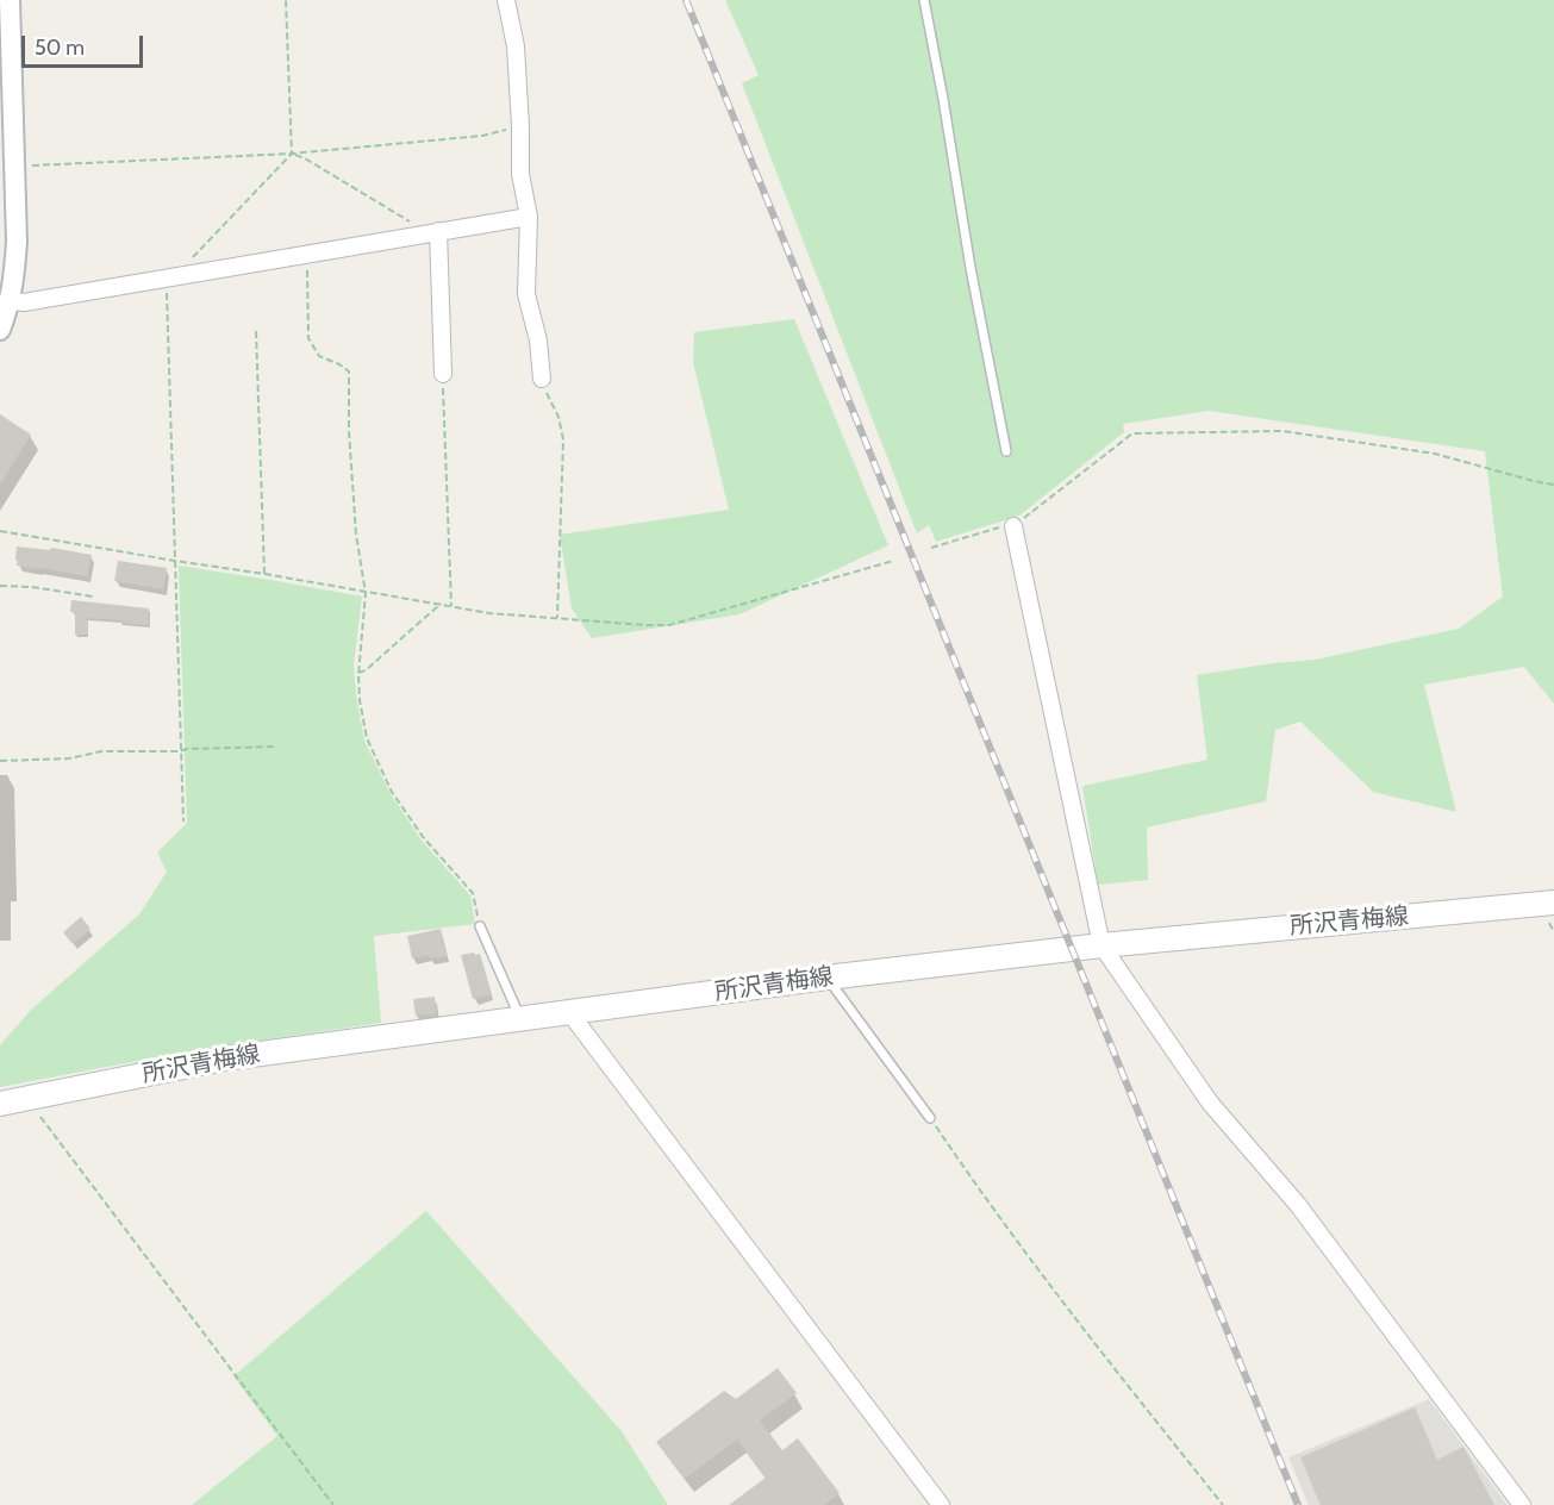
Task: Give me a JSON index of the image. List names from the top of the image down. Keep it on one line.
{"streets":{"main road":["所沢青梅線"]},"scale_bar":"50 m"}
